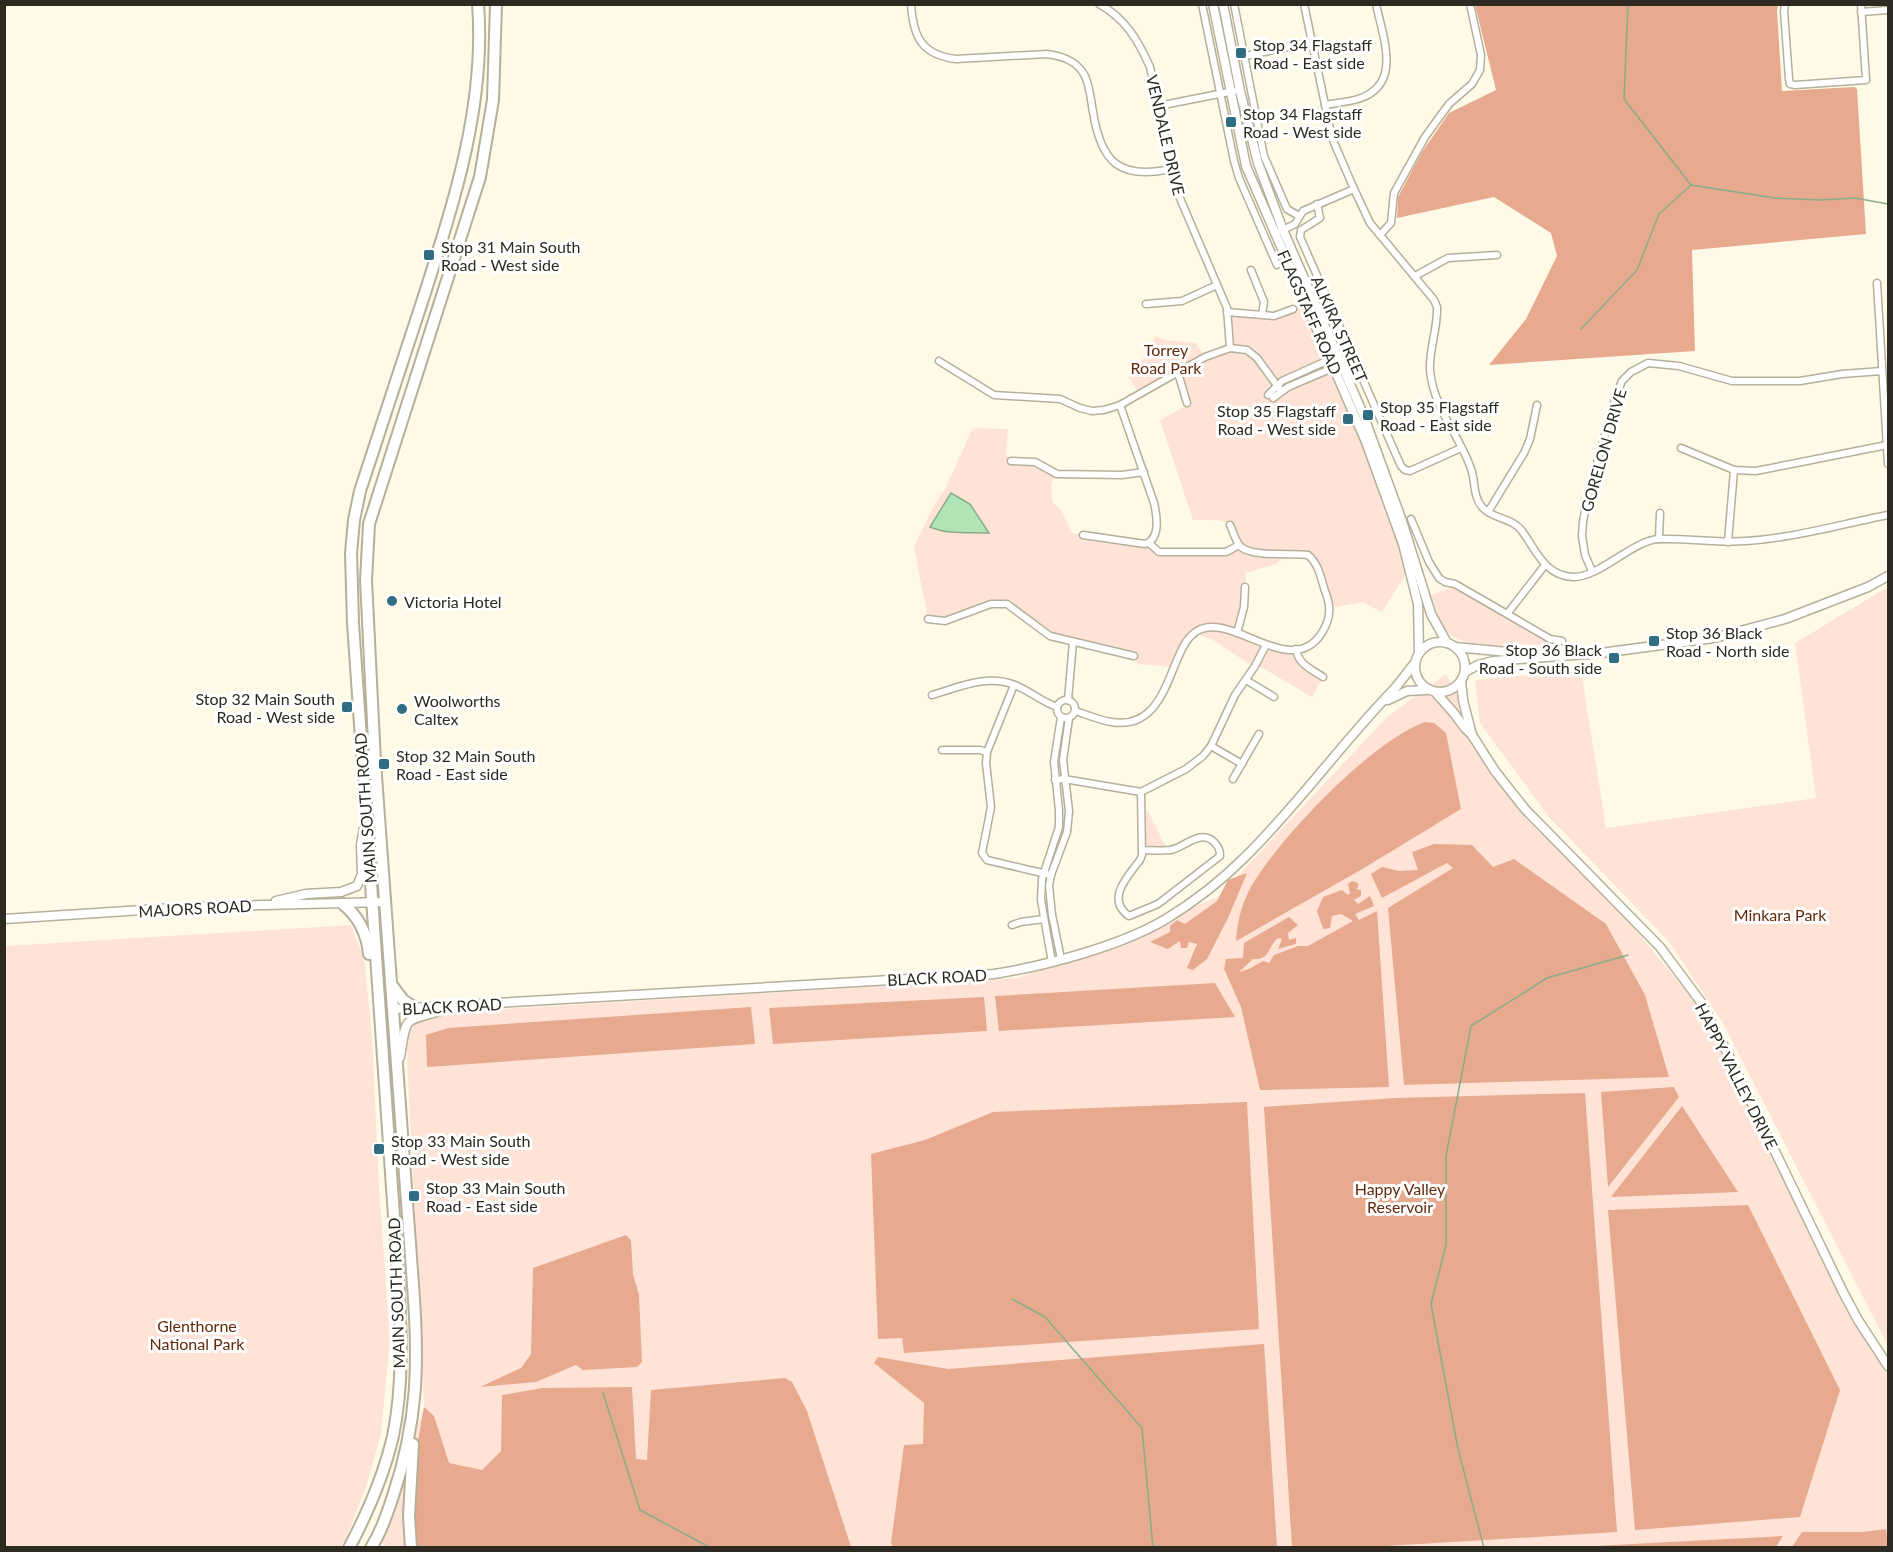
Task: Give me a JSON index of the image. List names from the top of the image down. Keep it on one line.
{"streets":{"highway":["MAIN SOUTH ROAD"],"main road":["FLAGSTAFF ROAD","MAJORS ROAD","BLACK ROAD","HAPPY VALLEY DRIVE"],"street":["VENDALE DRIVE","ALKIRA STREET","GORELON DRIVE"]},"crossings":[["FLAGSTAFF ROAD","BLACK ROAD"],["FLAGSTAFF ROAD","HAPPY VALLEY DRIVE"],["MAIN SOUTH ROAD","MAJORS ROAD"],["MAIN SOUTH ROAD","BLACK ROAD"],["BLACK ROAD","HAPPY VALLEY DRIVE"]],"parks":["Torrey Road Park","Minkara Park","Happy Valley Reservoir","Glenthorne National Park"],"places":{"transit":["Stop 34 Flagstaff Road - East side","Stop 34 Flagstaff Road - West side","Stop 31 Main South Road - West side","Stop 35 Flagstaff Road - East side","Stop 35 Flagstaff Road - West side","Stop 36 Black Road - North side","Stop 36 Black Road - South side","Stop 32 Main South Road - West side","Stop 32 Main South Road - East side","Stop 33 Main South Road - West side","Stop 33 Main South Road - East side"],"other":["Victoria Hotel","Woolworths Caltex"]}}
